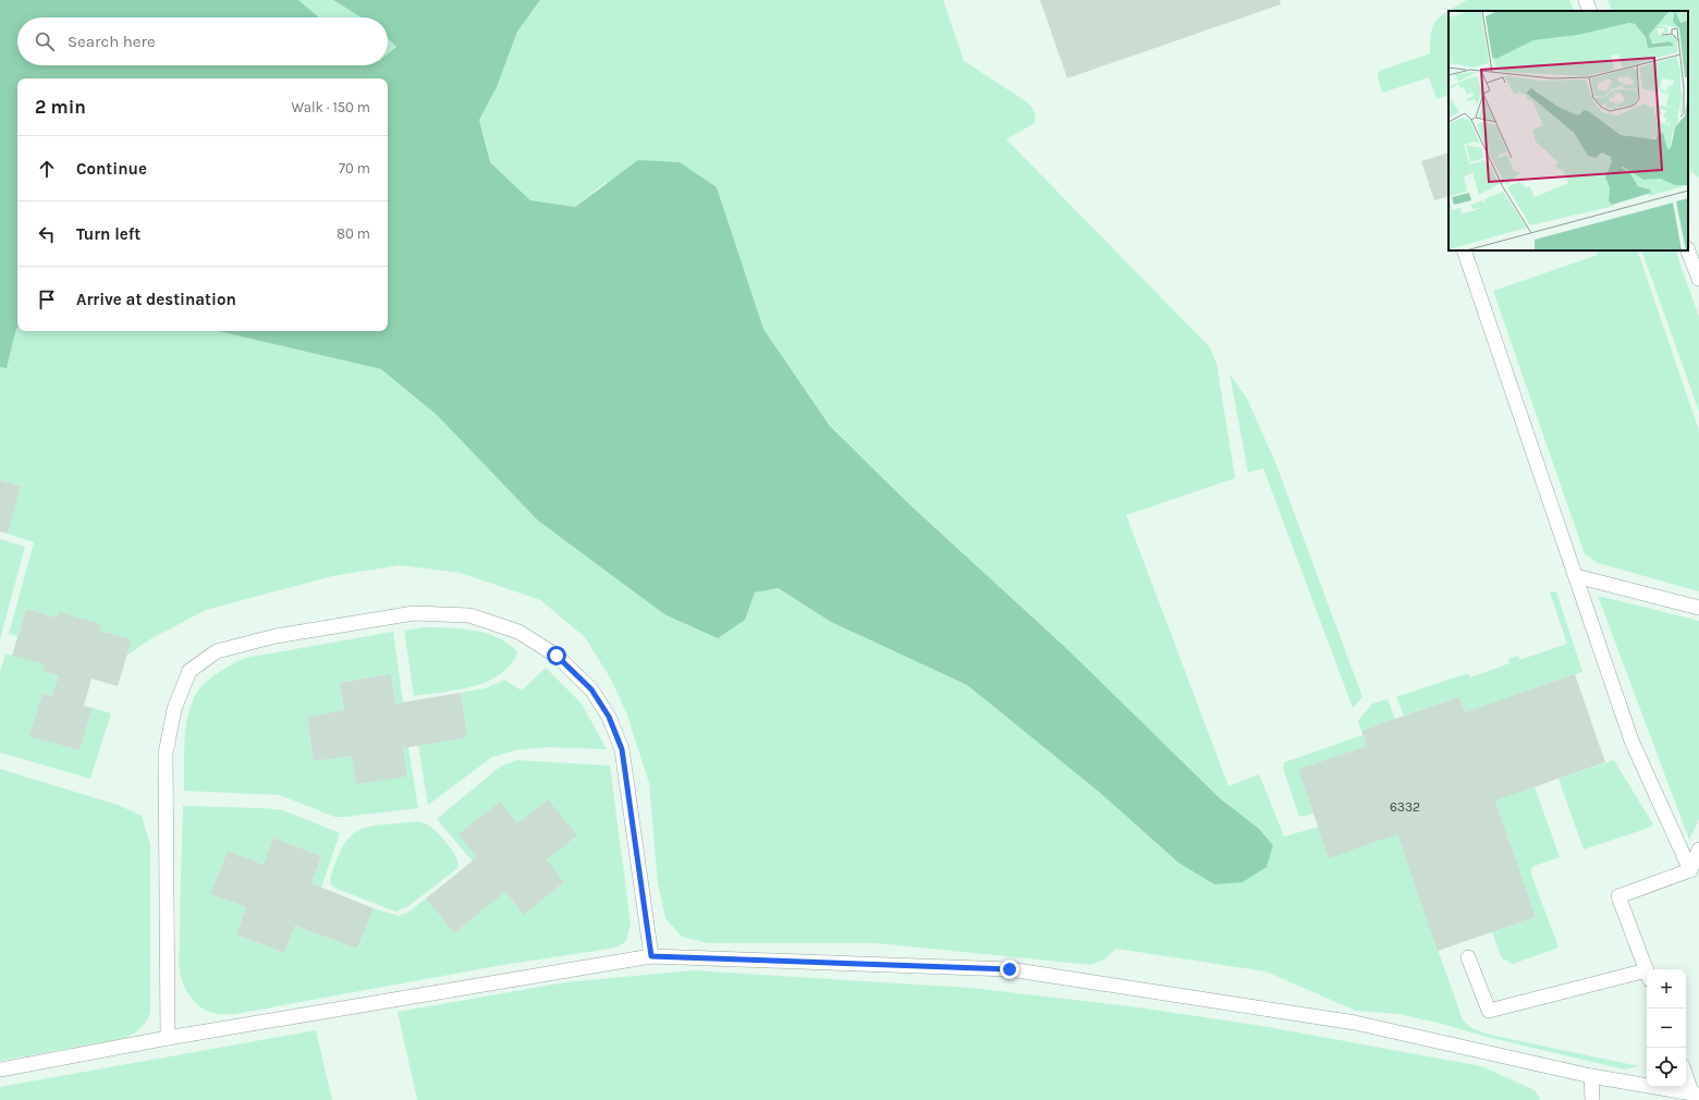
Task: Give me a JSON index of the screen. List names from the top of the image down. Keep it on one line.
{"house_numbers":["6332"],"page":{"search":"Search here","heading":["2 min","Walk · 150 m"],"list":[["Continue","70 m"],["Turn left","80 m"],"Arrive at destination"],"map_buttons":["+","−"]}}
